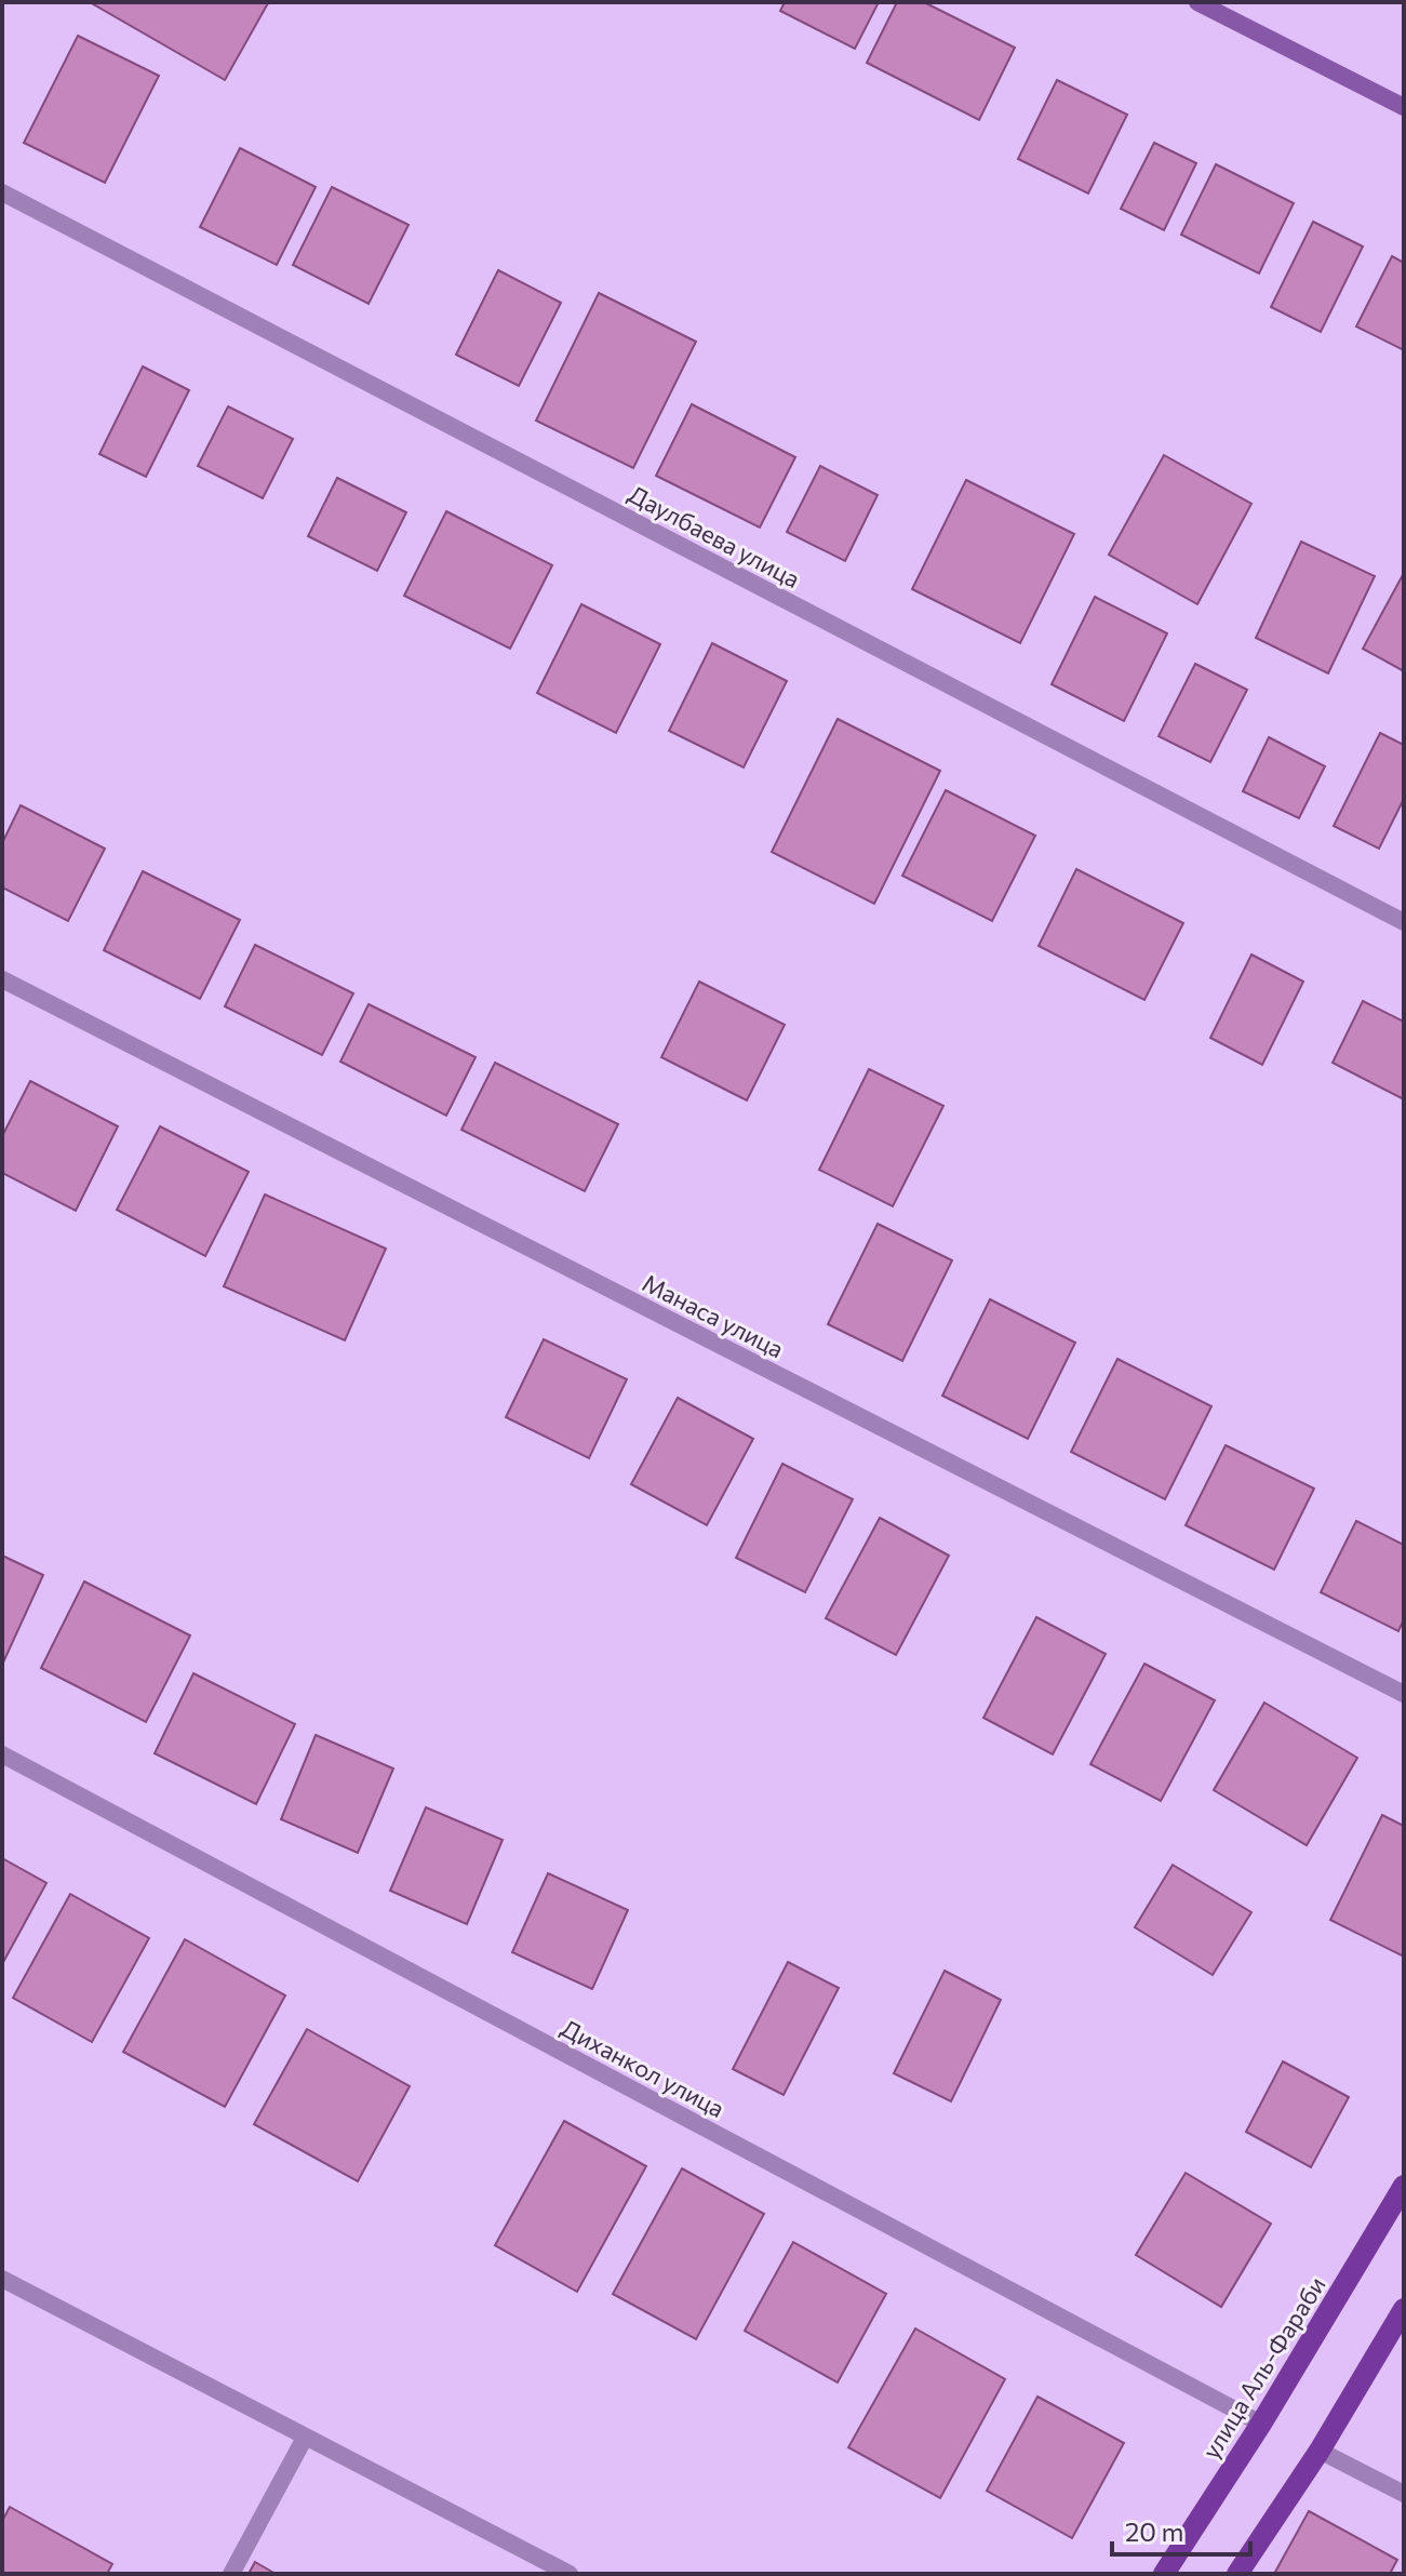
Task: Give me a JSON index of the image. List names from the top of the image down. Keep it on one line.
{"streets":{"main road":["улица Аль-Фараби"],"street":["Даулбаева улица","Манаса улица","Диханкол улица"]},"crossings":[["Диханкол улица","улица Аль-Фараби"]],"scale_bar":"20 m"}
